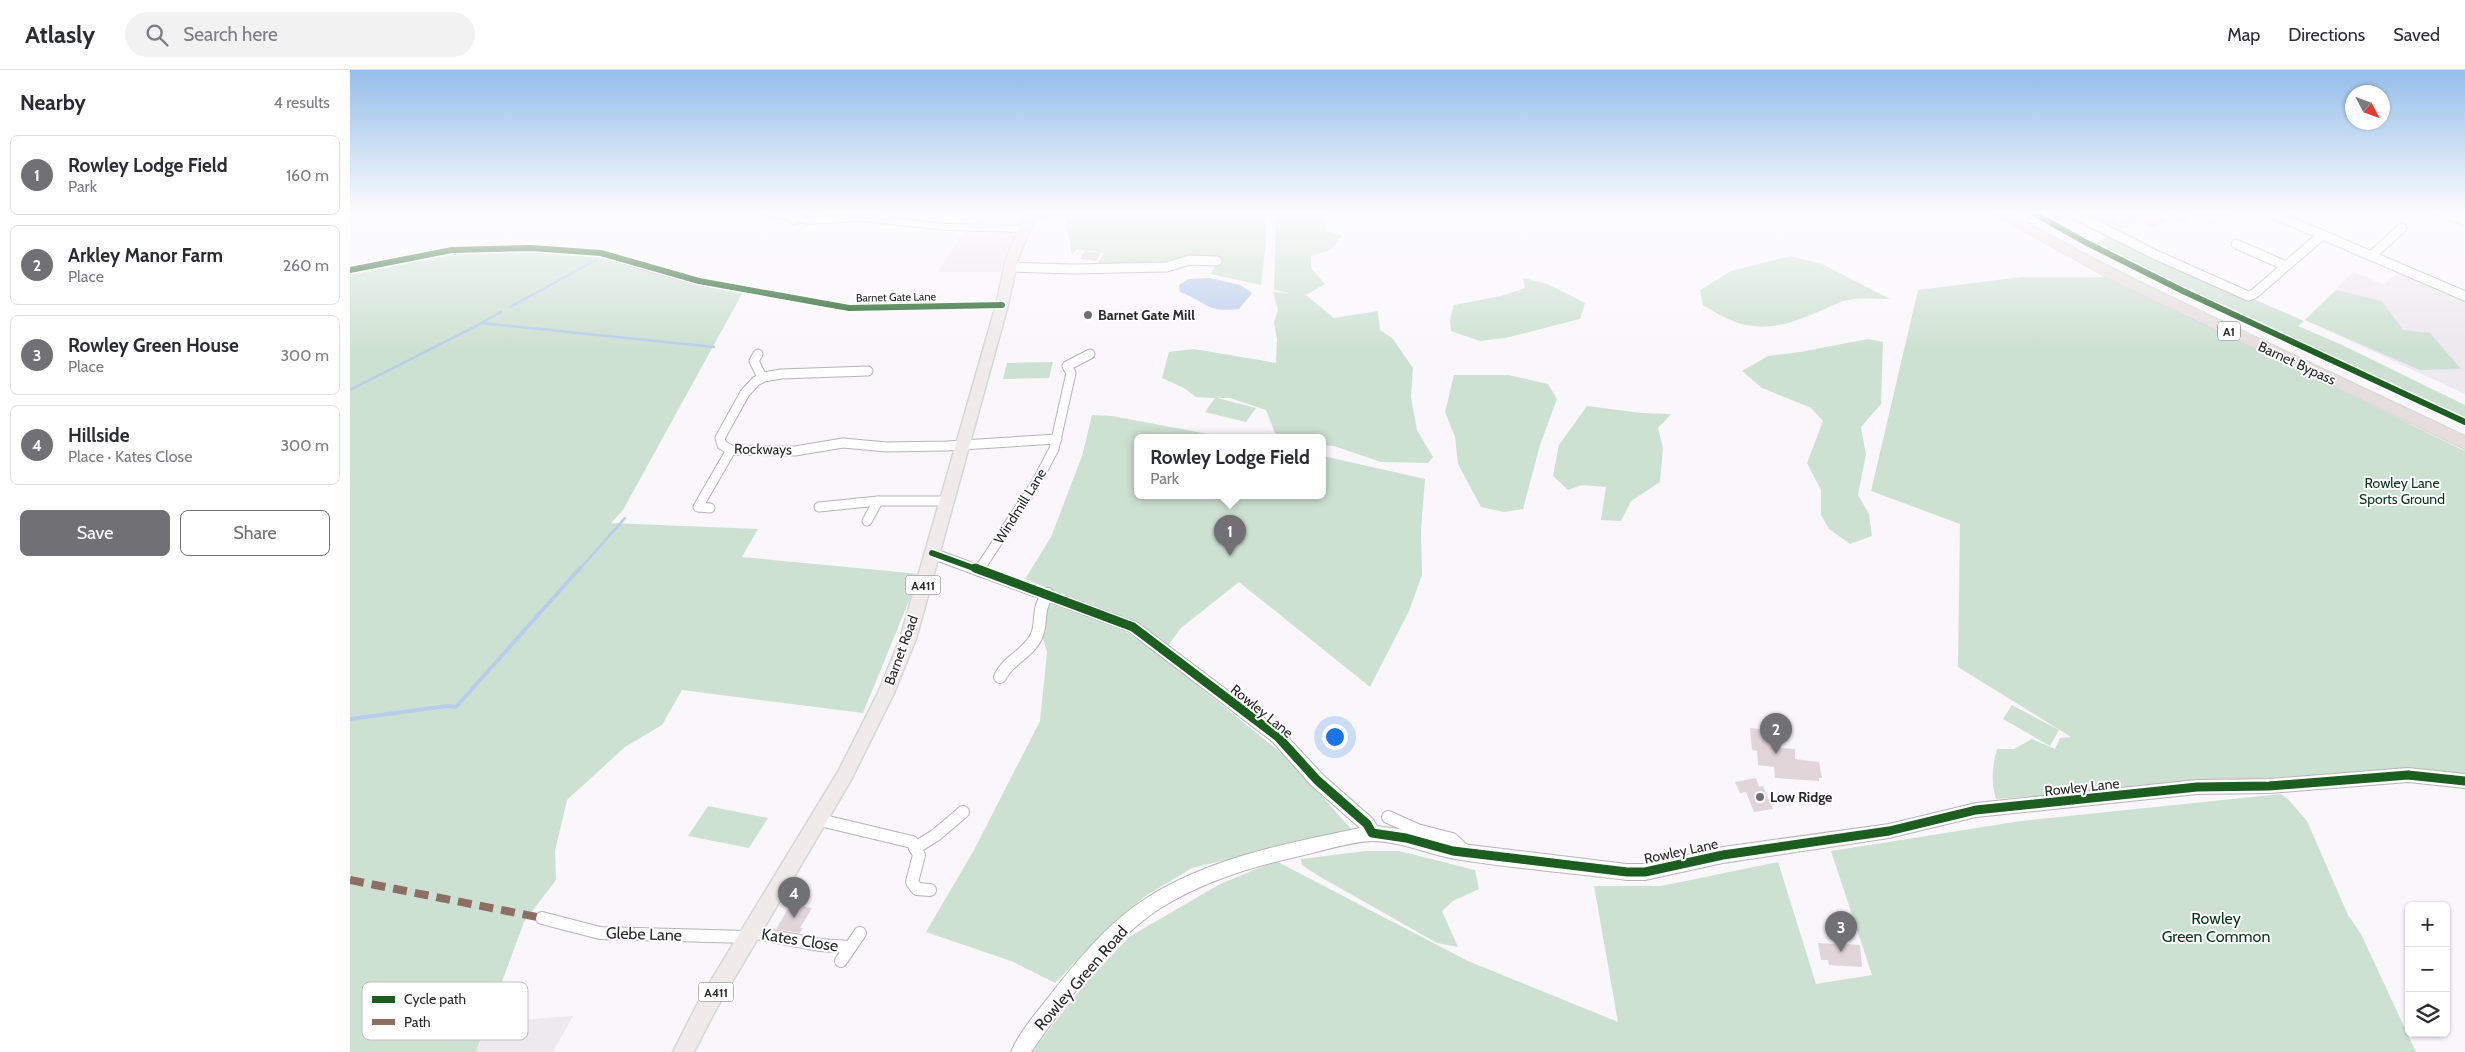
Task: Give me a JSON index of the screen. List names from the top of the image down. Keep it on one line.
{"streets":{"highway":["A1","Barnet Bypass"],"main road":["A411","Barnet Road"],"street":["Barnet Gate Lane","Rockways","Windmill Lane","Rowley Lane","Glebe Lane","Kates Close","Rowley Green Road"]},"crossings":[["Barnet Gate Lane","Barnet Road"],["Rockways","Barnet Road"],["Windmill Lane","Rowley Lane"],["Barnet Road","Rowley Lane"],["Barnet Road","Glebe Lane"],["Barnet Road","Kates Close"],["Rowley Lane","Rowley Green Road"],["Glebe Lane","Kates Close"]],"parks":["Rowley Lane Sports Ground","Rowley Green Common"],"places":["Barnet Gate Mill","Low Ridge"],"legend":["Cycle path","Path"],"north":"bottom right","page":{"header":"Atlasly","search":"Search here","nav":["Map","Directions","Saved"],"heading":["Nearby","4 results"],"list":[{"mark":"1","name":"Rowley Lodge Field","note":"Park","value":"160 m"},{"mark":"2","name":"Arkley Manor Farm","note":"Place","value":"260 m"},{"mark":"3","name":"Rowley Green House","note":"Place","value":"300 m"},{"mark":"4","name":"Hillside","note":"Place · Kates Close","value":"300 m"}],"popup":["Rowley Lodge Field","Park"],"buttons":["Save","Share"],"pins":["1","2","4","3"],"map_buttons":["+","−"]}}
